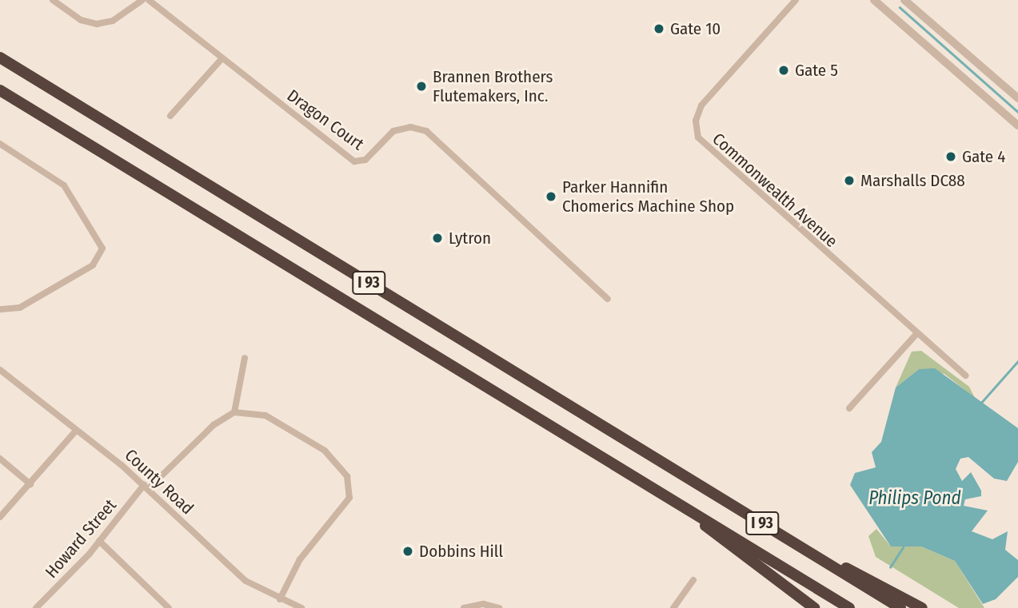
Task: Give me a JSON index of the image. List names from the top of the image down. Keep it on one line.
{"streets":{"highway":["I 93"],"street":["Dragon Court","Commonwealth Avenue","County Road","Howard Street"]},"crossings":[["County Road","Howard Street"]],"water":["Philips Pond"],"places":["Gate 10","Gate 5","Brannen Brothers Flutemakers, Inc.","Gate 4","Marshalls DC88","Parker Hannifin Chomerics Machine Shop","Lytron","Dobbins Hill"]}
